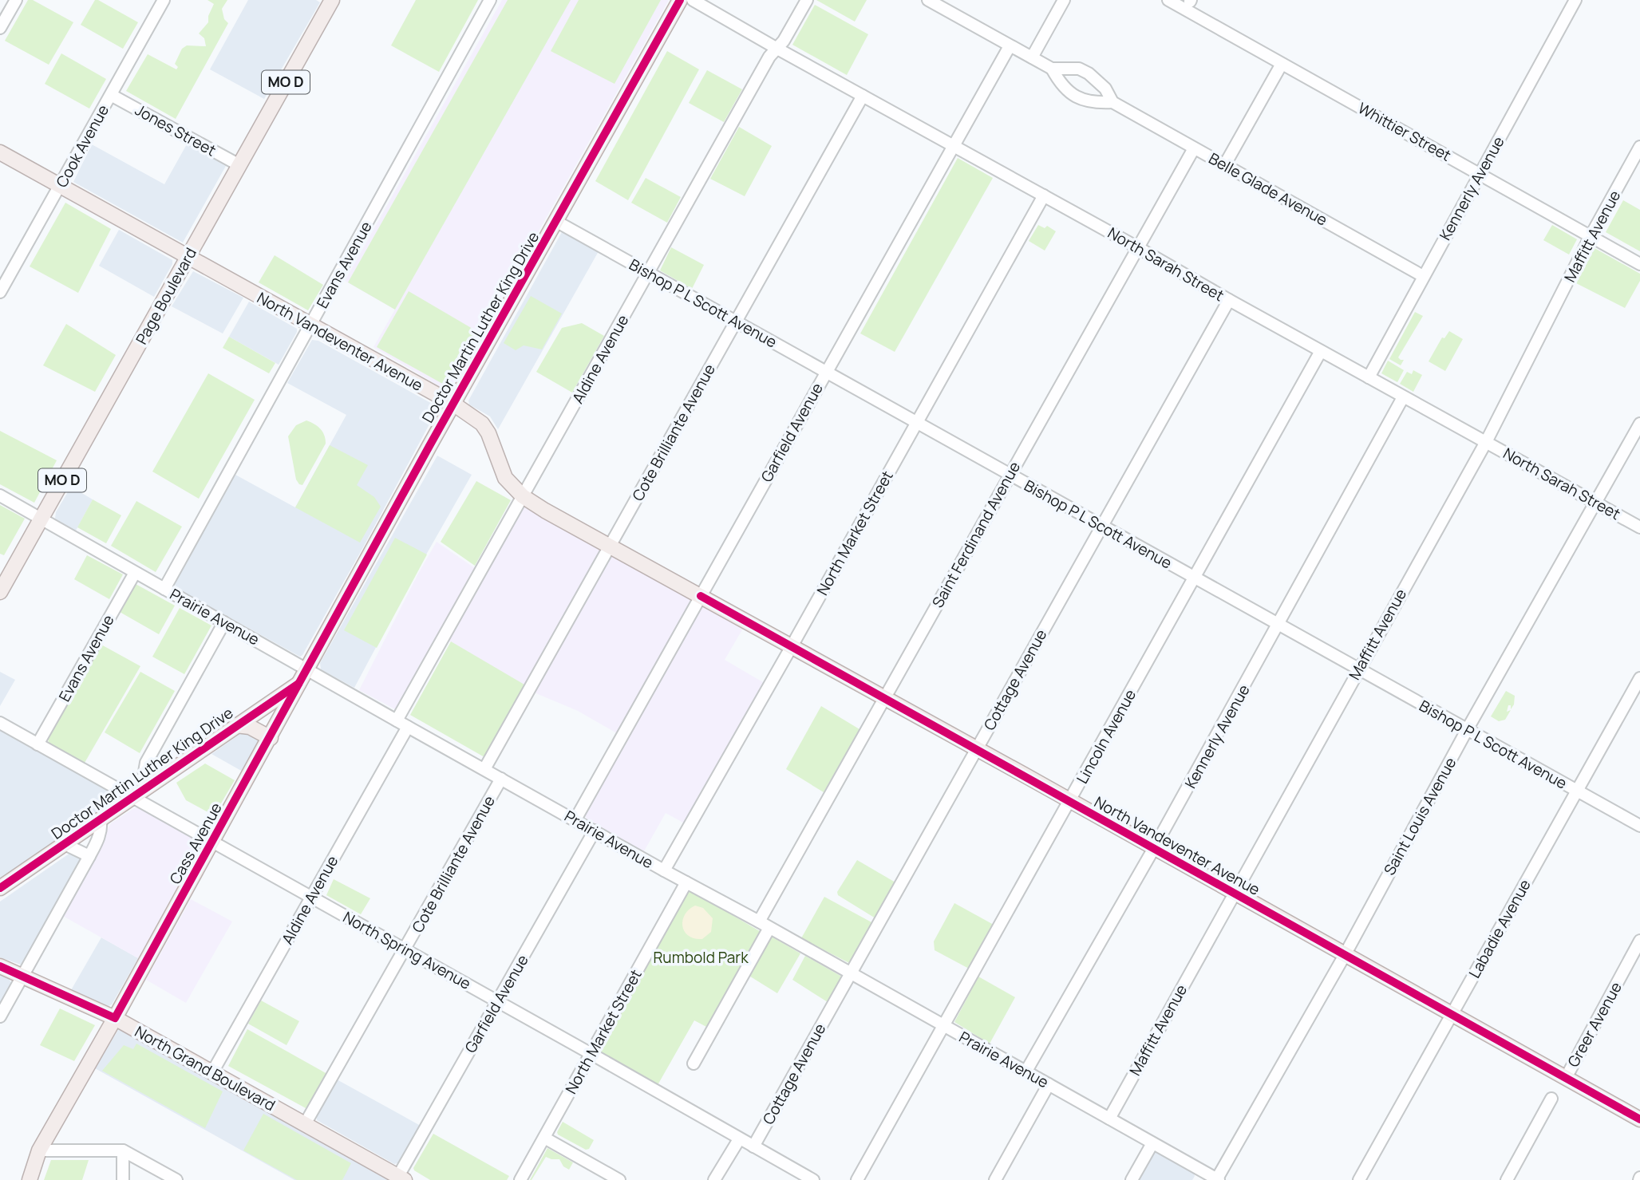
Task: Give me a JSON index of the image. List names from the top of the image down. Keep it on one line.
{"streets":{"main road":["MO D","Page Boulevard","Doctor Martin Luther King Drive","North Vandeventer Avenue","Cass Avenue","North Grand Boulevard"],"street":["Jones Street","Whittier Street","Cook Avenue","Kennerly Avenue","Belle Glade Avenue","Maffitt Avenue","North Sarah Street","Evans Avenue","Bishop P L Scott Avenue","Aldine Avenue","Cote Brilliante Avenue","Garfield Avenue","North Market Street","Saint Ferdinand Avenue","Prairie Avenue","Cottage Avenue","Lincoln Avenue","Saint Louis Avenue","Labadie Avenue","North Spring Avenue","Greer Avenue"]},"crossings":[["Jones Street","Cook Avenue"],["Jones Street","Page Boulevard"],["Whittier Street","Kennerly Avenue"],["Whittier Street","Maffitt Avenue"],["Cook Avenue","North Vandeventer Avenue"],["Kennerly Avenue","Belle Glade Avenue"],["Kennerly Avenue","North Sarah Street"],["Kennerly Avenue","Bishop P L Scott Avenue"],["Kennerly Avenue","North Vandeventer Avenue"],["Kennerly Avenue","Prairie Avenue"],["Belle Glade Avenue","Garfield Avenue"],["Belle Glade Avenue","Saint Ferdinand Avenue"],["Maffitt Avenue","North Sarah Street"],["Maffitt Avenue","Bishop P L Scott Avenue"],["Maffitt Avenue","North Vandeventer Avenue"],["Maffitt Avenue","Prairie Avenue"],["North Sarah Street","Aldine Avenue"],["North Sarah Street","Cote Brilliante Avenue"],["North Sarah Street","Garfield Avenue"],["North Sarah Street","North Market Street"],["North Sarah Street","Saint Ferdinand Avenue"],["North Sarah Street","Cottage Avenue"],["North Sarah Street","Lincoln Avenue"],["North Sarah Street","Saint Louis Avenue"],["Evans Avenue","North Vandeventer Avenue"],["Evans Avenue","Prairie Avenue"],["Evans Avenue","North Spring Avenue"],["Page Boulevard","North Vandeventer Avenue"],["Page Boulevard","Prairie Avenue"],["Bishop P L Scott Avenue","Doctor Martin Luther King Drive"],["Bishop P L Scott Avenue","Aldine Avenue"],["Bishop P L Scott Avenue","Cote Brilliante Avenue"],["Bishop P L Scott Avenue","Garfield Avenue"],["Bishop P L Scott Avenue","North Market Street"],["Bishop P L Scott Avenue","Saint Ferdinand Avenue"],["Bishop P L Scott Avenue","Cottage Avenue"],["Bishop P L Scott Avenue","Lincoln Avenue"],["Bishop P L Scott Avenue","Saint Louis Avenue"],["Bishop P L Scott Avenue","Labadie Avenue"],["Doctor Martin Luther King Drive","North Vandeventer Avenue"],["Doctor Martin Luther King Drive","Prairie Avenue"],["Doctor Martin Luther King Drive","Cass Avenue"],["Doctor Martin Luther King Drive","North Spring Avenue"],["North Vandeventer Avenue","Aldine Avenue"],["North Vandeventer Avenue","Cote Brilliante Avenue"],["North Vandeventer Avenue","Garfield Avenue"],["North Vandeventer Avenue","North Market Street"],["North Vandeventer Avenue","Saint Ferdinand Avenue"],["North Vandeventer Avenue","Cottage Avenue"],["North Vandeventer Avenue","Lincoln Avenue"],["North Vandeventer Avenue","Saint Louis Avenue"],["North Vandeventer Avenue","Labadie Avenue"],["North Vandeventer Avenue","Greer Avenue"],["Aldine Avenue","Prairie Avenue"],["Aldine Avenue","North Spring Avenue"],["Aldine Avenue","North Grand Boulevard"],["Cote Brilliante Avenue","Prairie Avenue"],["Cote Brilliante Avenue","North Spring Avenue"],["Cote Brilliante Avenue","North Grand Boulevard"],["Garfield Avenue","Prairie Avenue"],["Garfield Avenue","North Spring Avenue"],["Garfield Avenue","North Grand Boulevard"],["North Market Street","Prairie Avenue"],["North Market Street","North Spring Avenue"],["Saint Ferdinand Avenue","Prairie Avenue"],["Prairie Avenue","Cottage Avenue"],["Prairie Avenue","Lincoln Avenue"],["Prairie Avenue","Saint Louis Avenue"],["Prairie Avenue","Cass Avenue"],["Cottage Avenue","North Spring Avenue"],["Cass Avenue","North Spring Avenue"],["Cass Avenue","North Grand Boulevard"]],"parks":["Rumbold Park"]}
